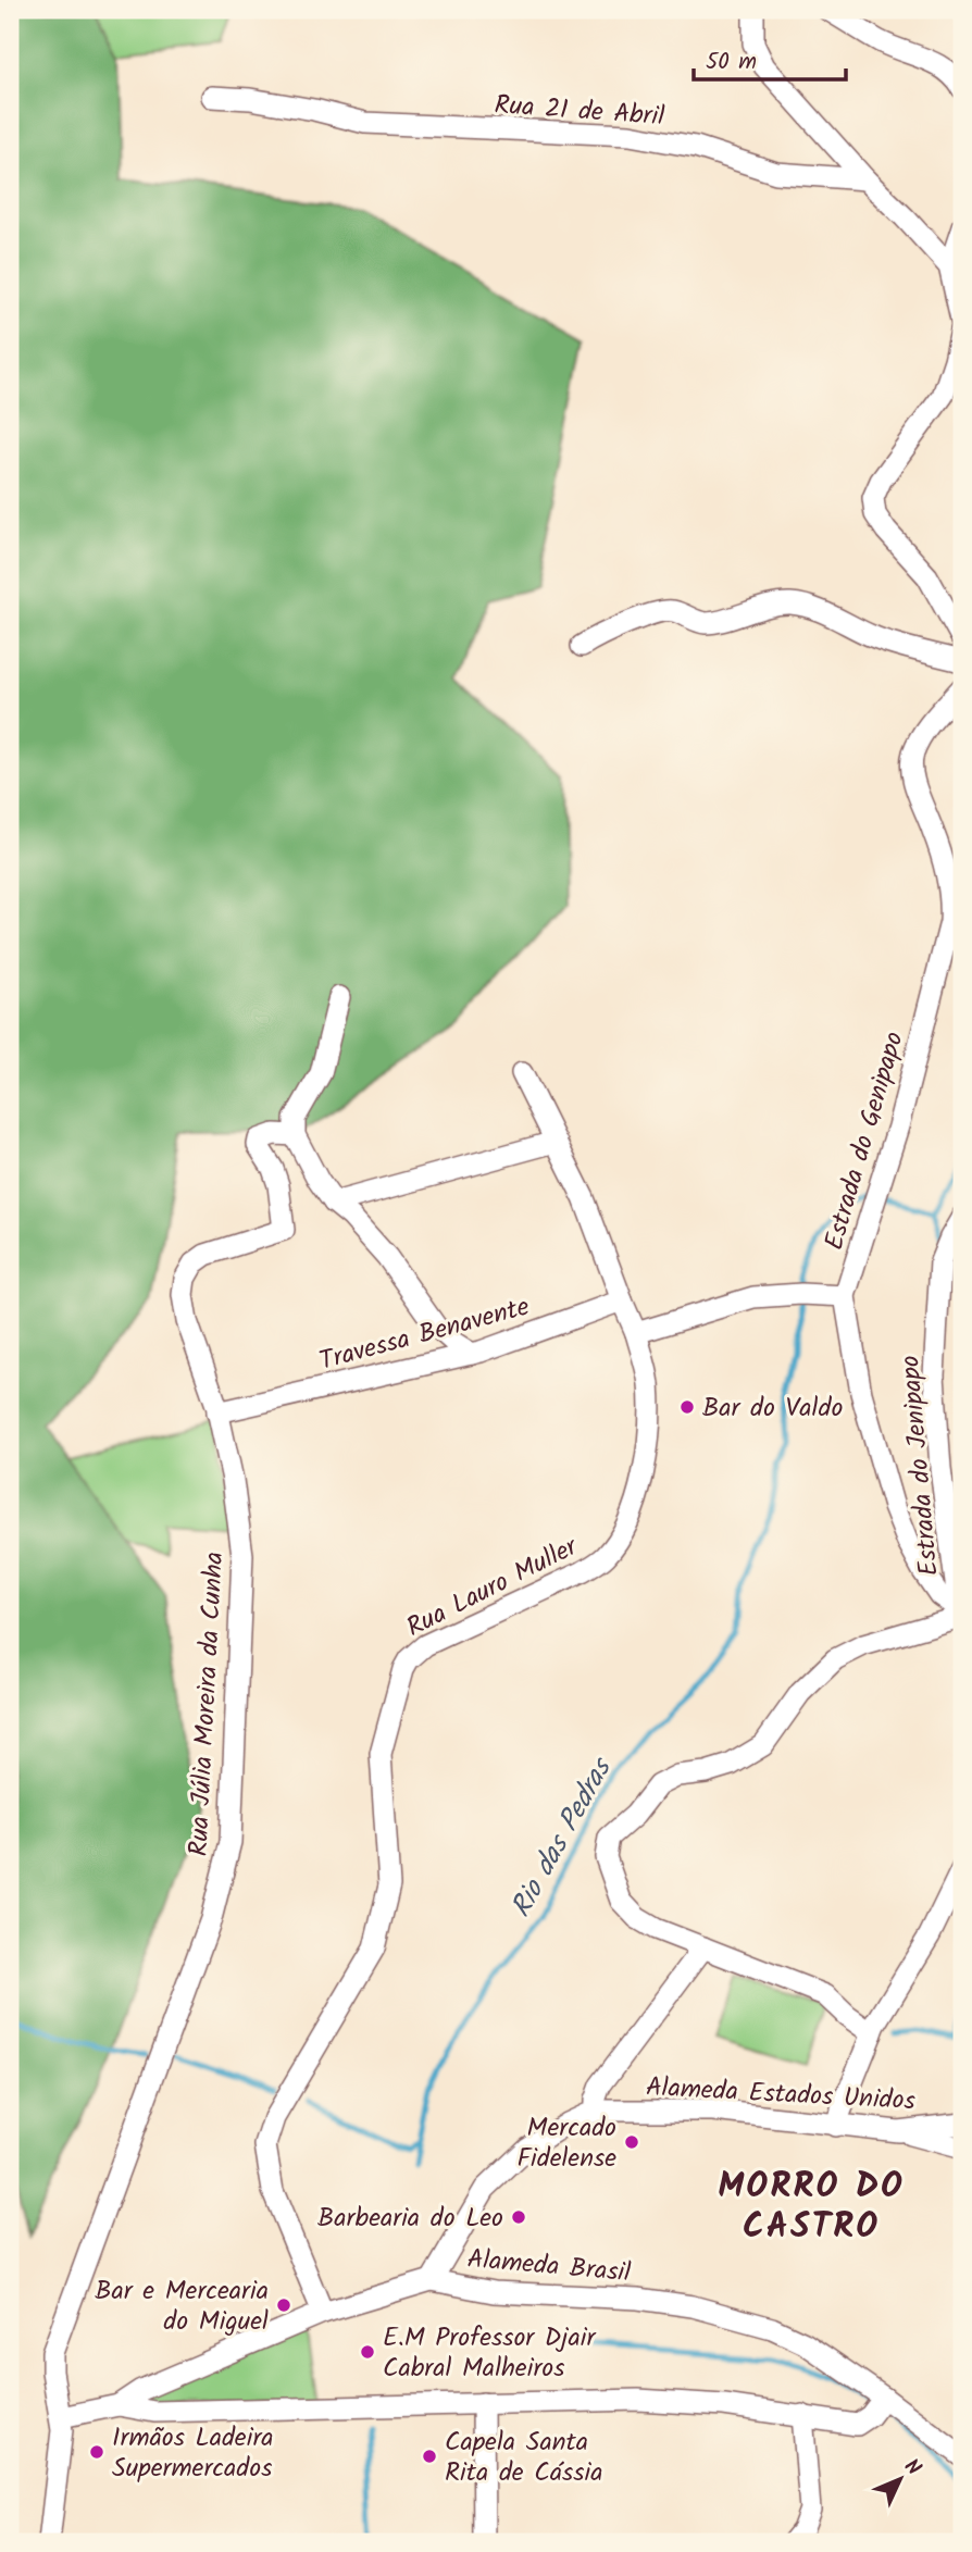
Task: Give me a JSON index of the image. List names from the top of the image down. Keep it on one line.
{"streets":{"street":["Rua 21 de Abril","Estrada do Genipapo","Travessa Benavente","Estrada do Jenipapo","Rua Lauro Muller","Rua Júlia Moreira da Cunha","Alameda Estados Unidos","Alameda Brasil"]},"crossings":[["Estrada do Genipapo","Estrada do Jenipapo"],["Travessa Benavente","Rua Júlia Moreira da Cunha"],["Rua Lauro Muller","Alameda Brasil"],["Rua Júlia Moreira da Cunha","Alameda Brasil"],["Alameda Estados Unidos","Alameda Brasil"]],"districts":["MORRO DO CASTRO"],"water":["Rio das Pedras"],"places":["Bar do Valdo","Mercado Fidelense","Barbearia do Leo","Bar e Mercearia do Miguel","E.M Professor Djair Cabral Malheiros","Irmãos Ladeira Supermercados","Capela Santa Rita de Cássia"],"scale_bar":"50 m","north":"top right"}
